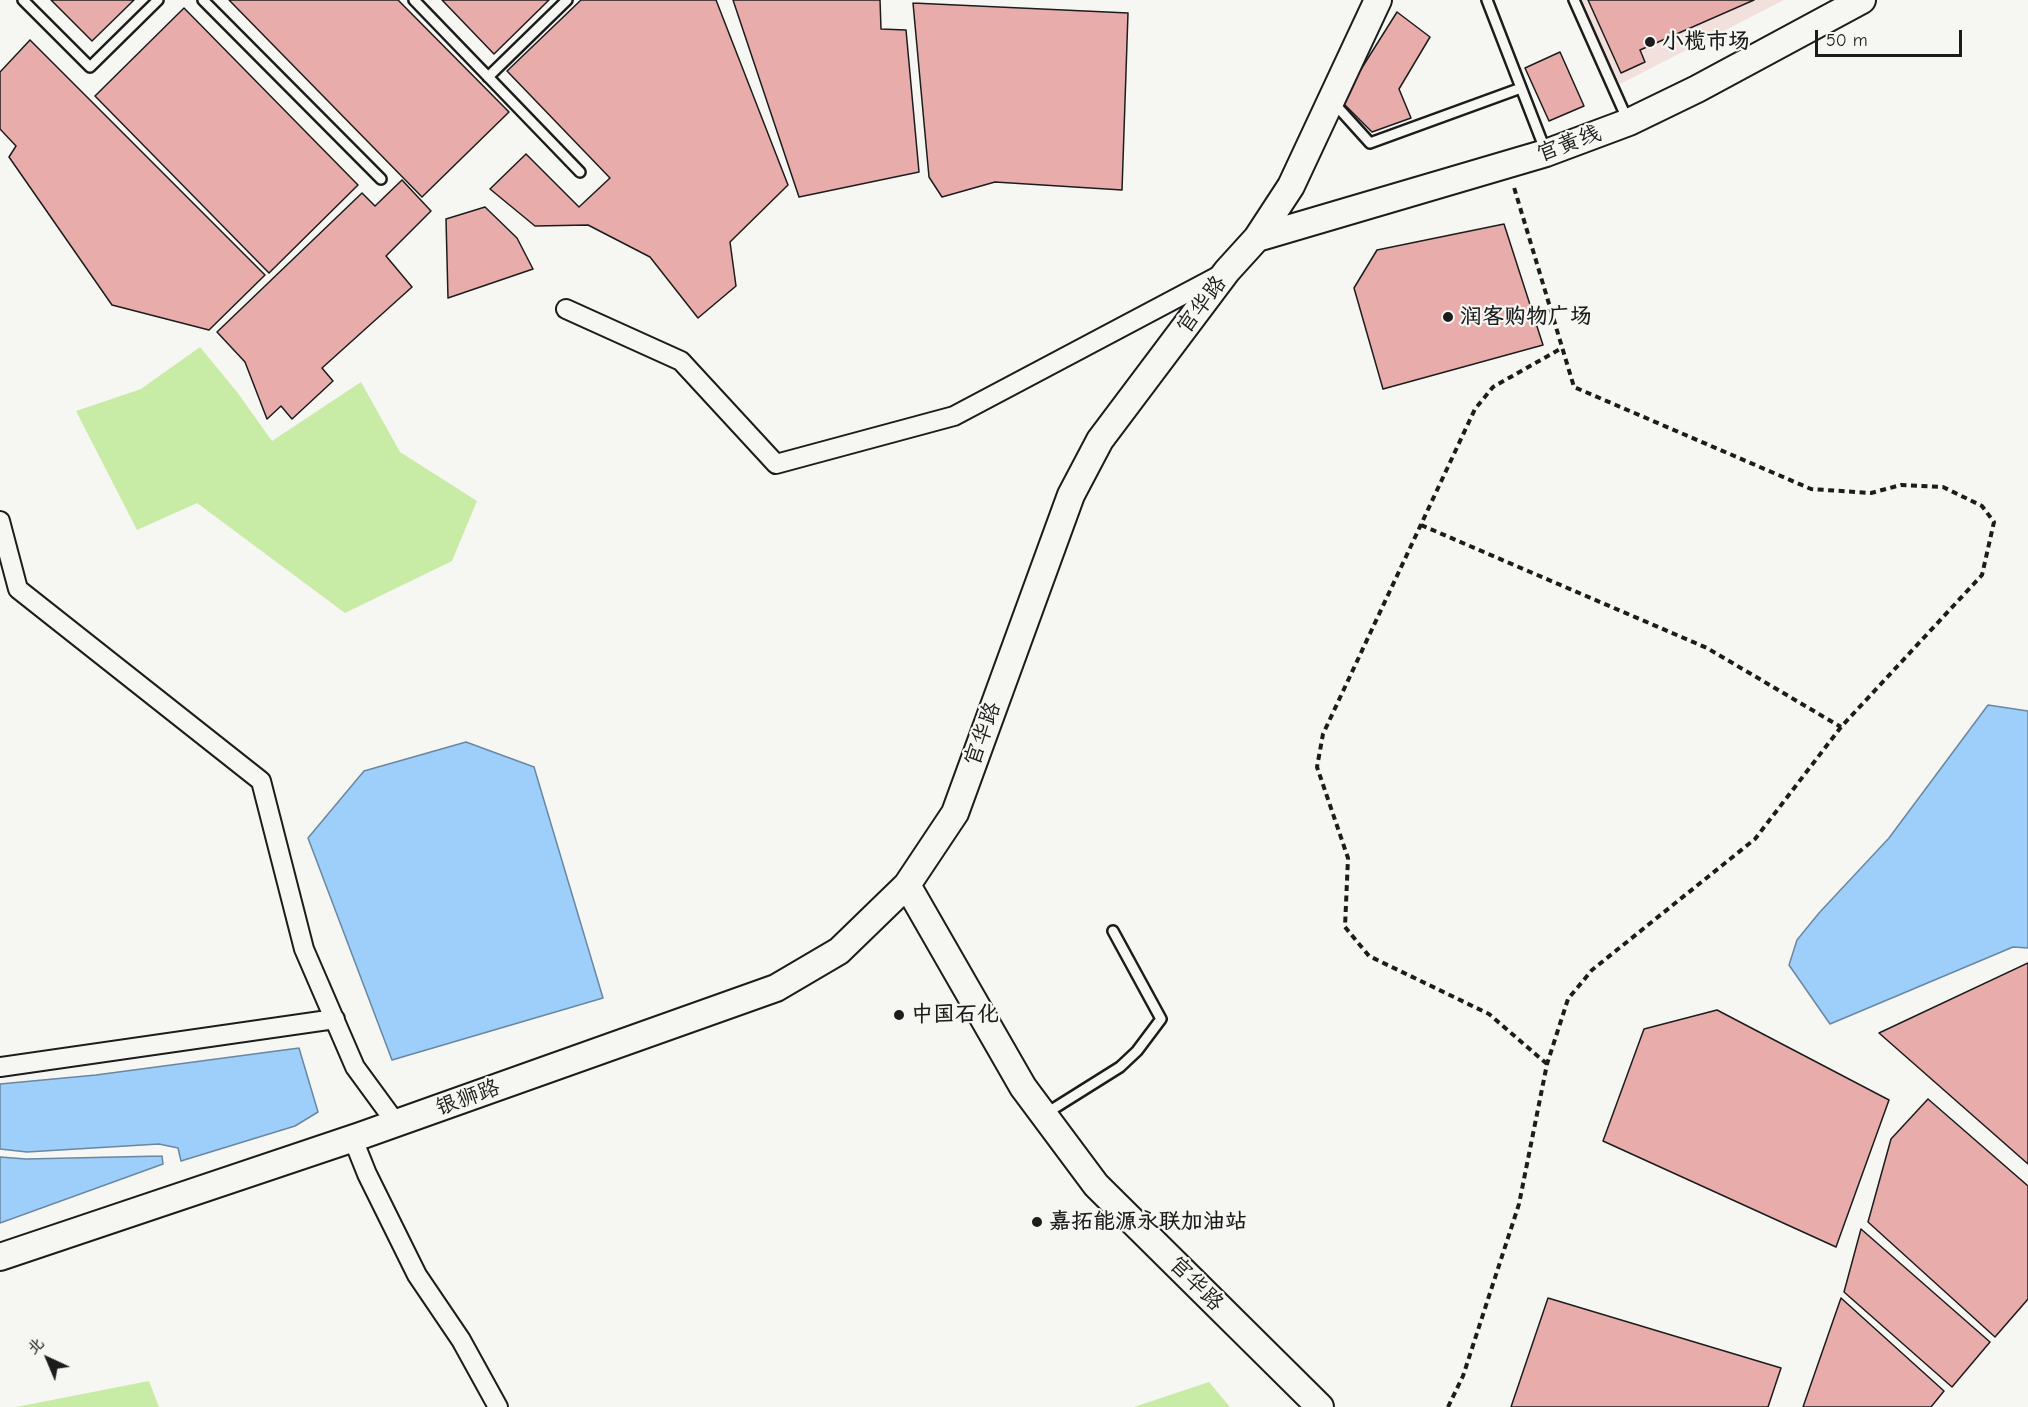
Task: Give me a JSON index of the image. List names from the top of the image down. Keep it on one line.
{"streets":{"main road":["官黄线","官华路","银狮路"]},"crossings":[["官黄线","官华路"],["官华路","银狮路"]],"places":["小榄市场","润客购物广场","中国石化","嘉拓能源永联加油站"],"scale_bar":"50 m","north":"top left"}
